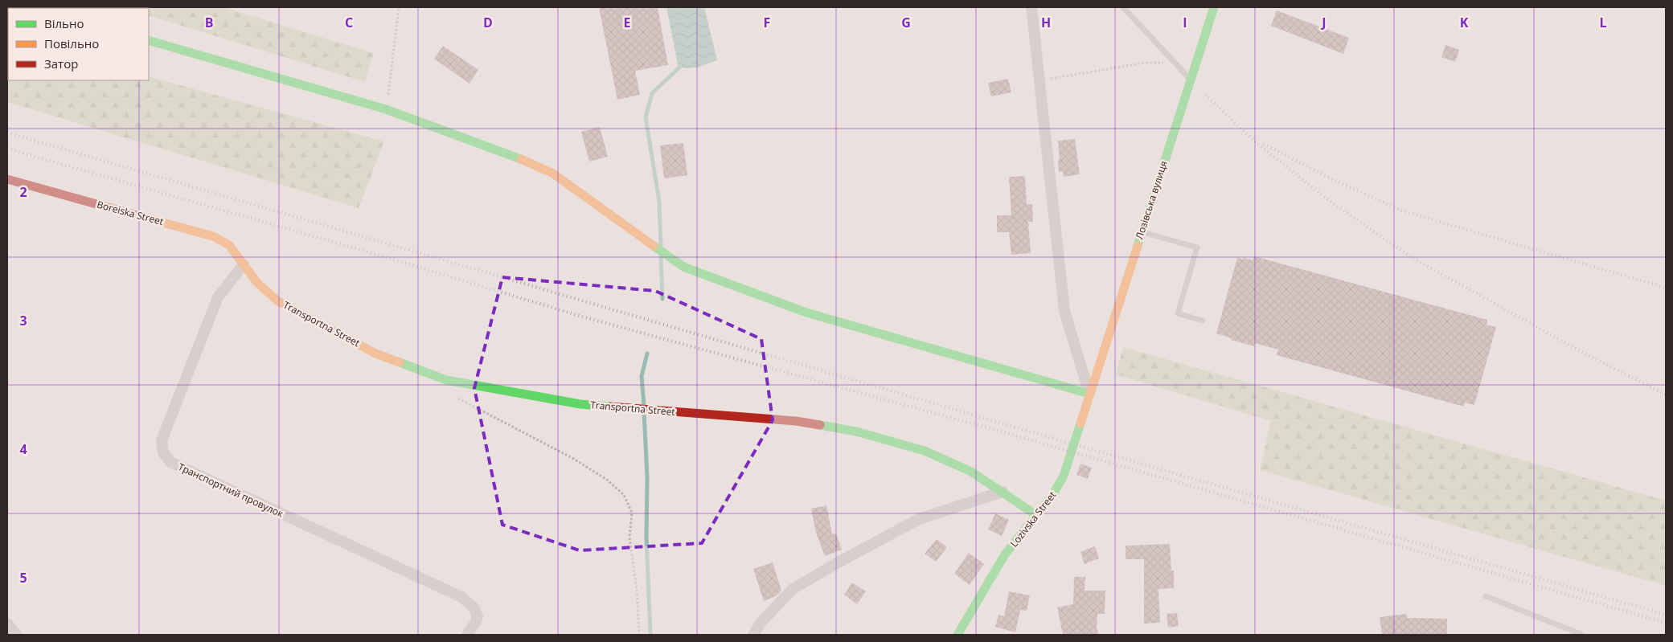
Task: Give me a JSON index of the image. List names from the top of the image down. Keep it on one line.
{"streets":{"street":["Лозівська вулиця","Boreiska Street","Transportna Street","Транспортний провулок","Lozivska Street"]},"crossings":[["Лозівська вулиця","Lozivska Street"],["Boreiska Street","Transportna Street"],["Boreiska Street","Транспортний провулок"],["Transportna Street","Транспортний провулок"],["Transportna Street","Lozivska Street"]],"legend":["Вільно","Повільно","Затор"],"grid":{"columns":["B","C","D","E","F","G","H","I","J","K","L"],"rows":["2","3","4","5"]}}
